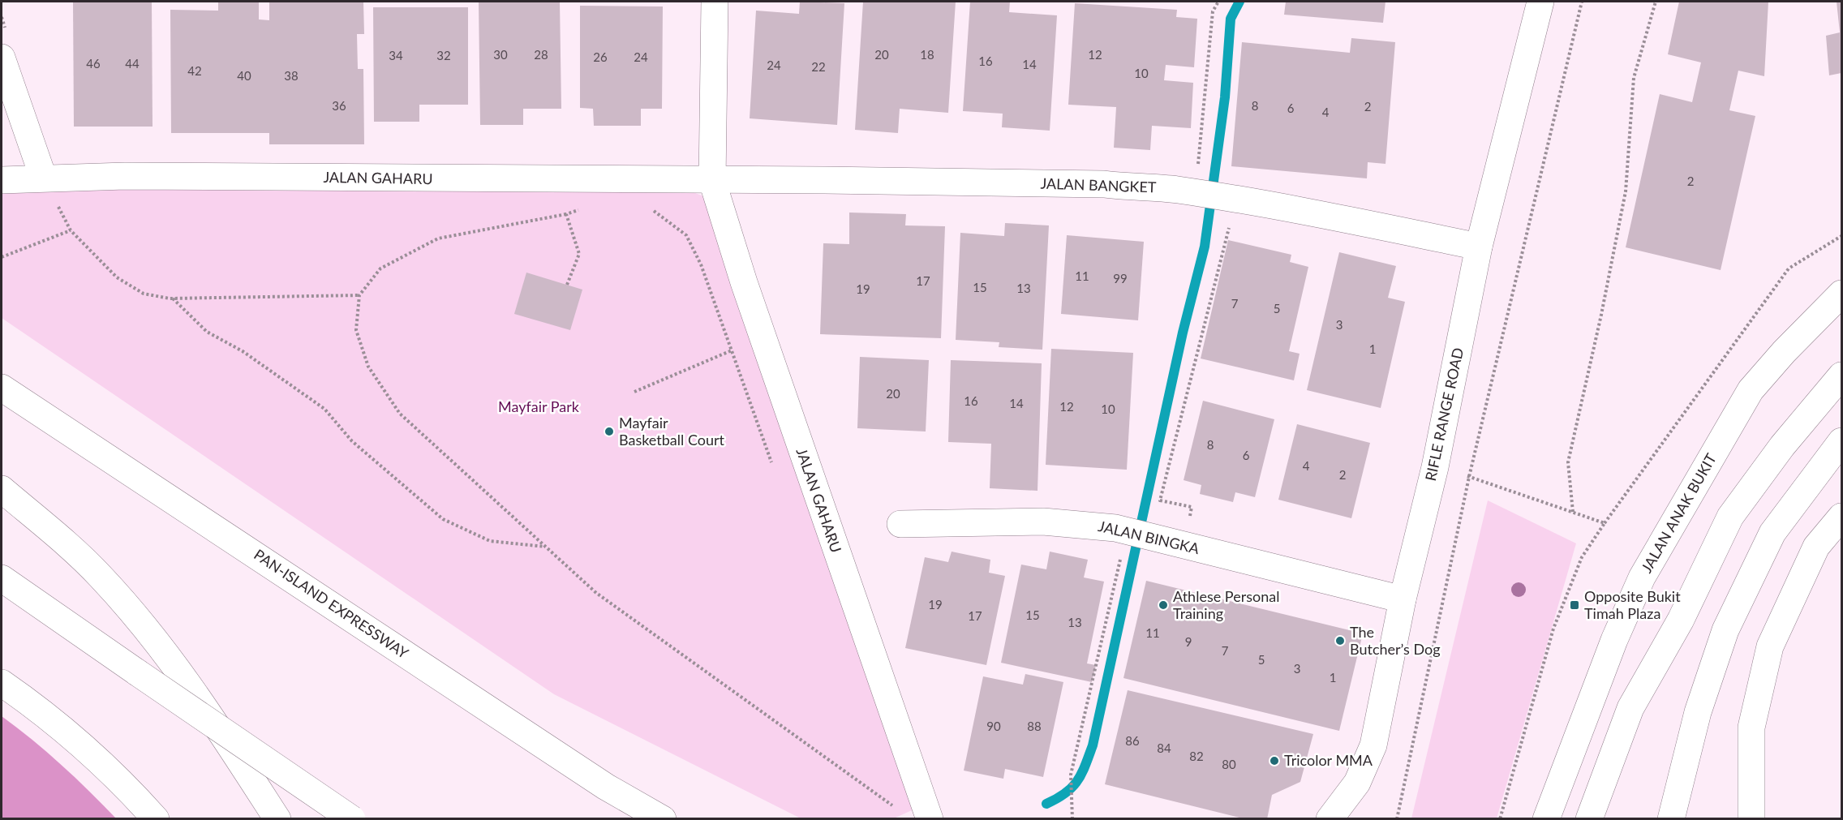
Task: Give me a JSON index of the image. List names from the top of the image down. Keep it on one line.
{"streets":{"main road":["JALAN GAHARU","JALAN BANGKET","RIFLE RANGE ROAD","JALAN ANAK BUKIT","JALAN BINGKA","PAN-ISLAND EXPRESSWAY"]},"crossings":[["JALAN GAHARU","JALAN BANGKET"],["JALAN BANGKET","RIFLE RANGE ROAD"],["RIFLE RANGE ROAD","JALAN BINGKA"]],"parks":["Mayfair Park"],"places":{"other":["Mayfair Basketball Court","Athlese Personal Training","The Butcher’s Dog","Tricolor MMA"],"transit":["Opposite Bukit Timah Plaza"]},"house_numbers":["30","28","20","18","12","34","32","26","24","16","46","44","14","24","22","42","10","40","38","36","8","2","6","4","2","11","99","17","15","13","19","7","5","3","1","20","16","14","12","10","8","6","4","2","19","15","17","13","11","9","7","5","3","1","90","88","86","84","82","80"]}
